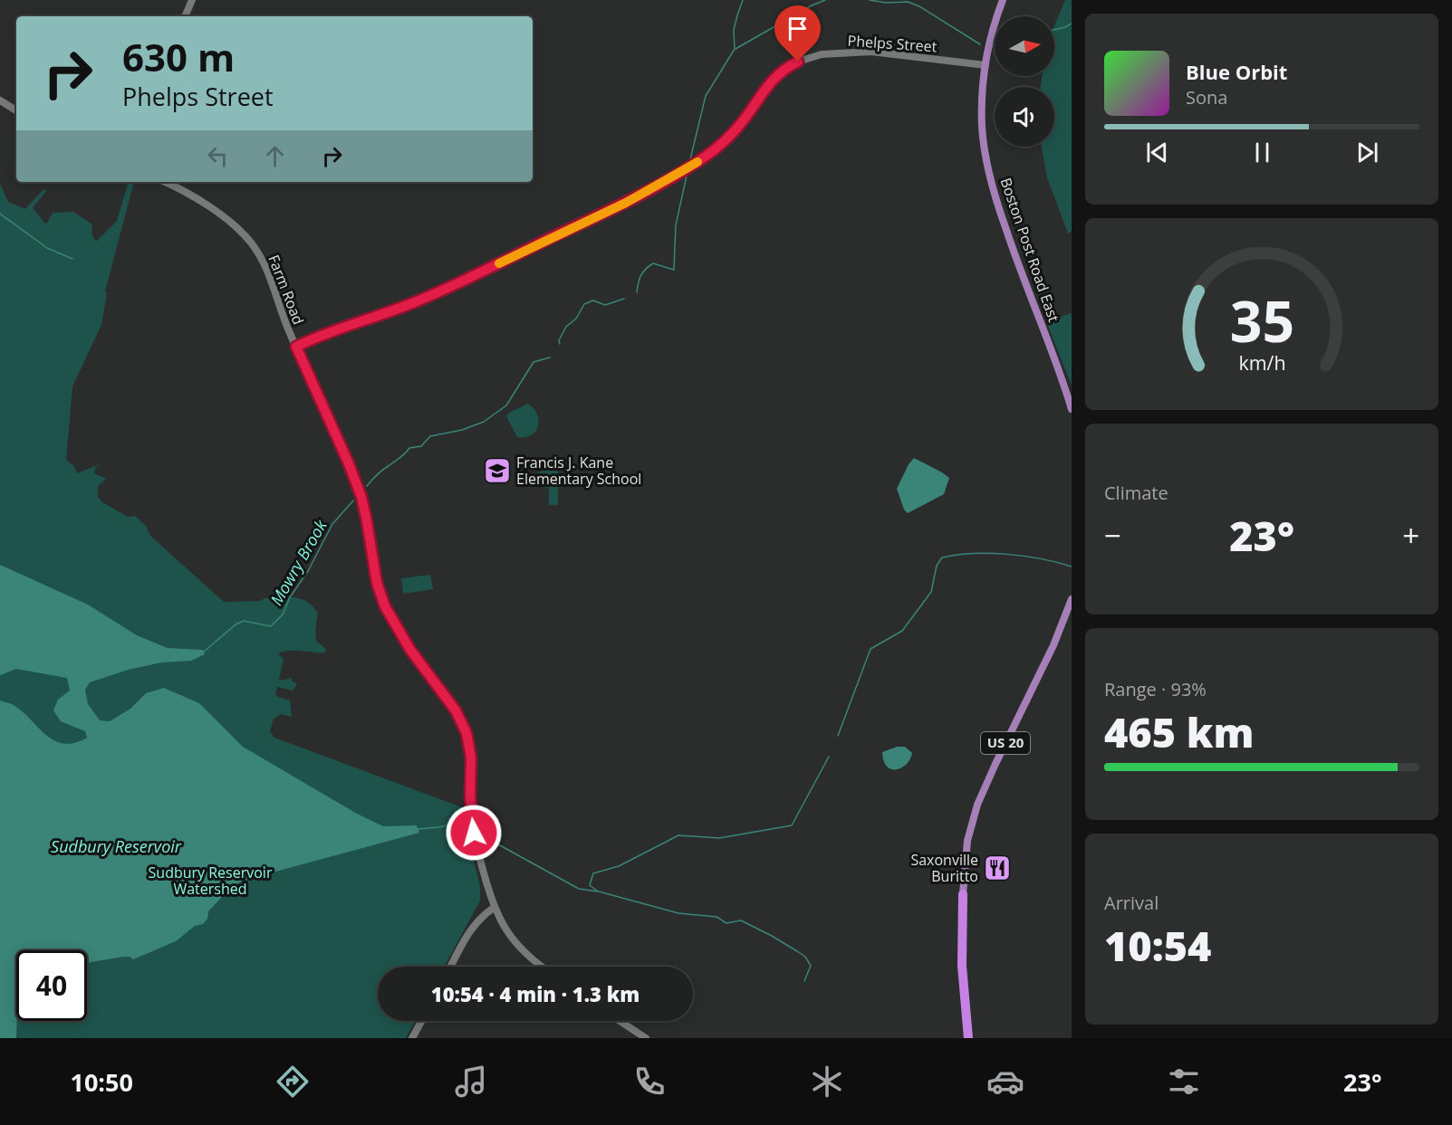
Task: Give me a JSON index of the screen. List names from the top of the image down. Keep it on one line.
{"streets":{"highway":["US 20"],"main road":["Boston Post Road East"],"street":["Phelps Street","Farm Road"]},"crossings":[["Phelps Street","Boston Post Road East"],["Phelps Street","Farm Road"]],"water":["Mowry Brook","Sudbury Reservoir"],"parks":["Sudbury Reservoir Watershed"],"places":{"school or university":["Francis J. Kane Elementary School"],"restaurant":["Saxonville Buritto"]},"north":"right","page":{"turn":["630 m","Phelps Street"],"song":["Blue Orbit","Sona"],"tile":["Climate",["Range · 93%","465 km"],["Arrival","10:54"]],"heat":["−","23°","+"],"limit":"40","trip":"10:54 · 4 min · 1.3 km","tabs":["10:50","23°"],"gauge":["35","km/h"]}}
